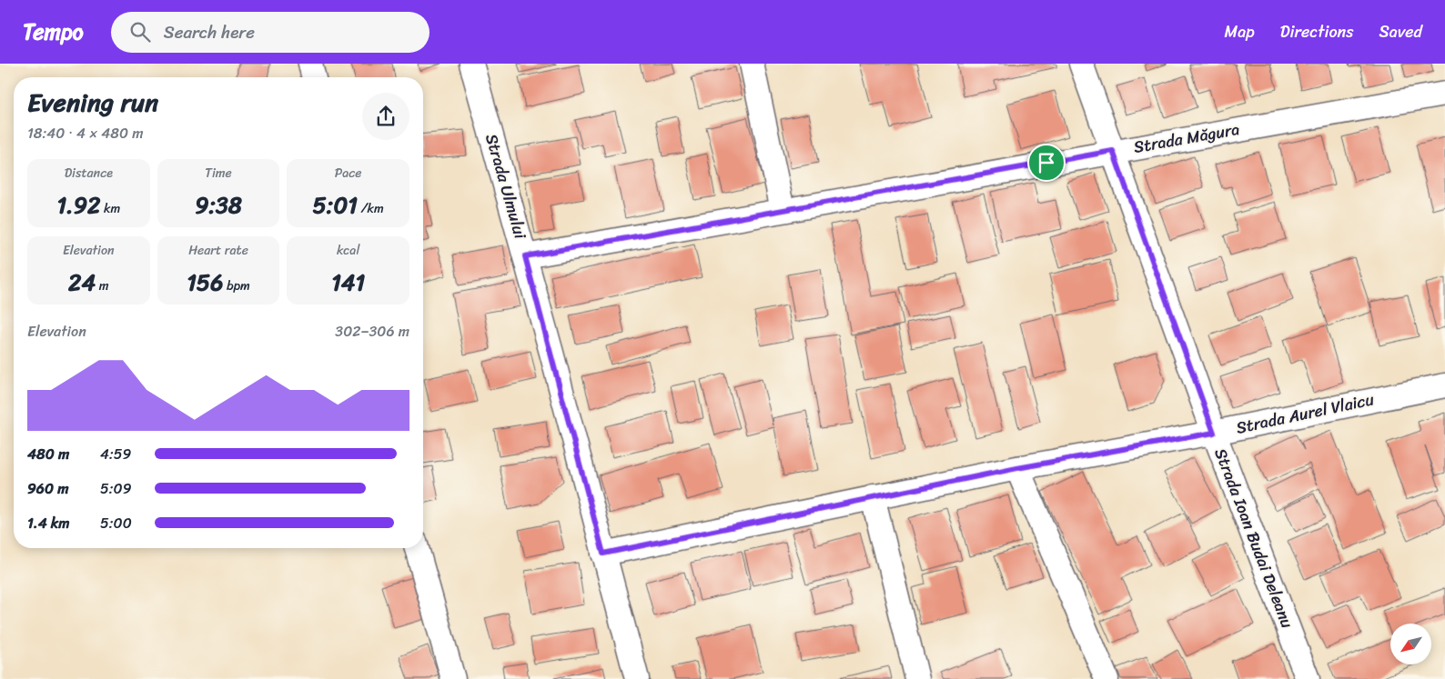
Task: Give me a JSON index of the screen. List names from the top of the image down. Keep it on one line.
{"streets":{"street":["Strada Măgura","Strada Ulmului","Strada Aurel Vlaicu","Strada Ioan Budai Deleanu"]},"crossings":[["Strada Măgura","Strada Ulmului"],["Strada Măgura","Strada Ioan Budai Deleanu"],["Strada Ulmului","Strada Aurel Vlaicu"],["Strada Aurel Vlaicu","Strada Ioan Budai Deleanu"]],"north":"bottom left","page":{"header":"Tempo","search":"Search here","nav":["Map","Directions","Saved"],"heading":["Evening run","18:40 · 4 × 480 m"],"stats":[["Distance","1.92 km"],["Time","9:38"],["Pace","5:01 /km"],["Elevation","24 m"],["Heart rate","156 bpm"],["kcal","141"]],"chart":["Elevation","302–306 m"],"list":[{"name":"480 m","note":"4:59"},{"name":"960 m","note":"5:09"},{"name":"1.4 km","note":"5:00"}]}}
